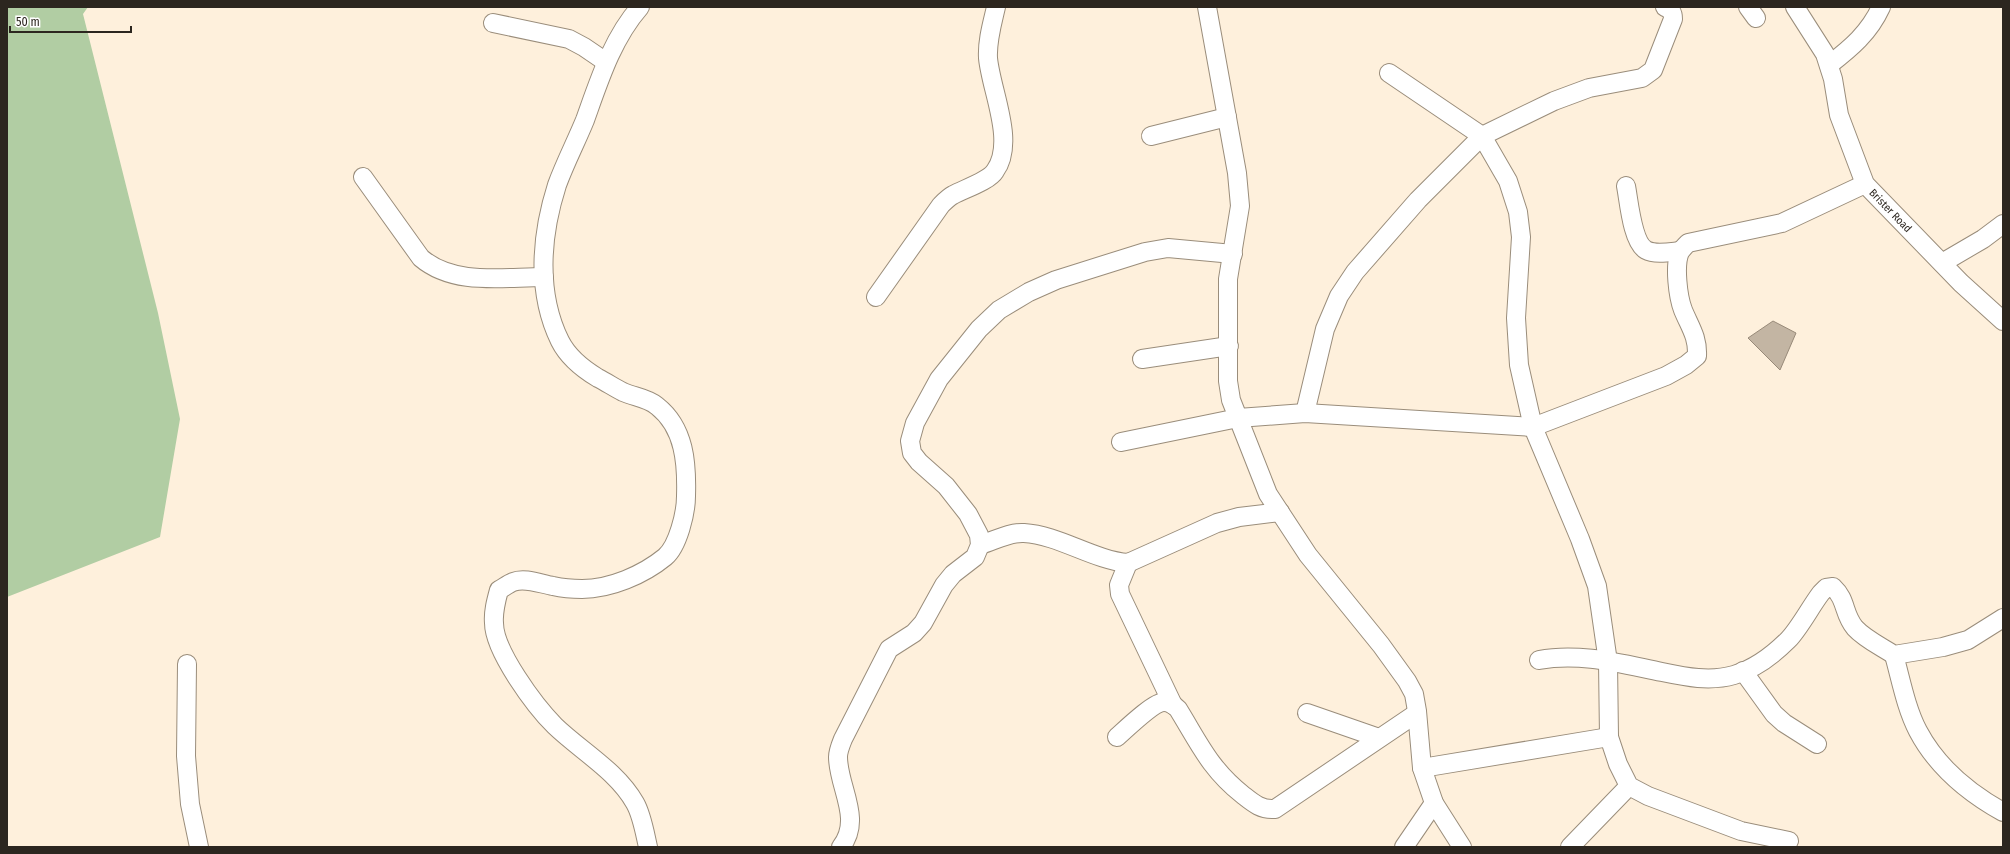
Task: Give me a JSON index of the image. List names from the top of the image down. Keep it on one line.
{"streets":{"street":["Brister Road"]},"scale_bar":"50 m"}
